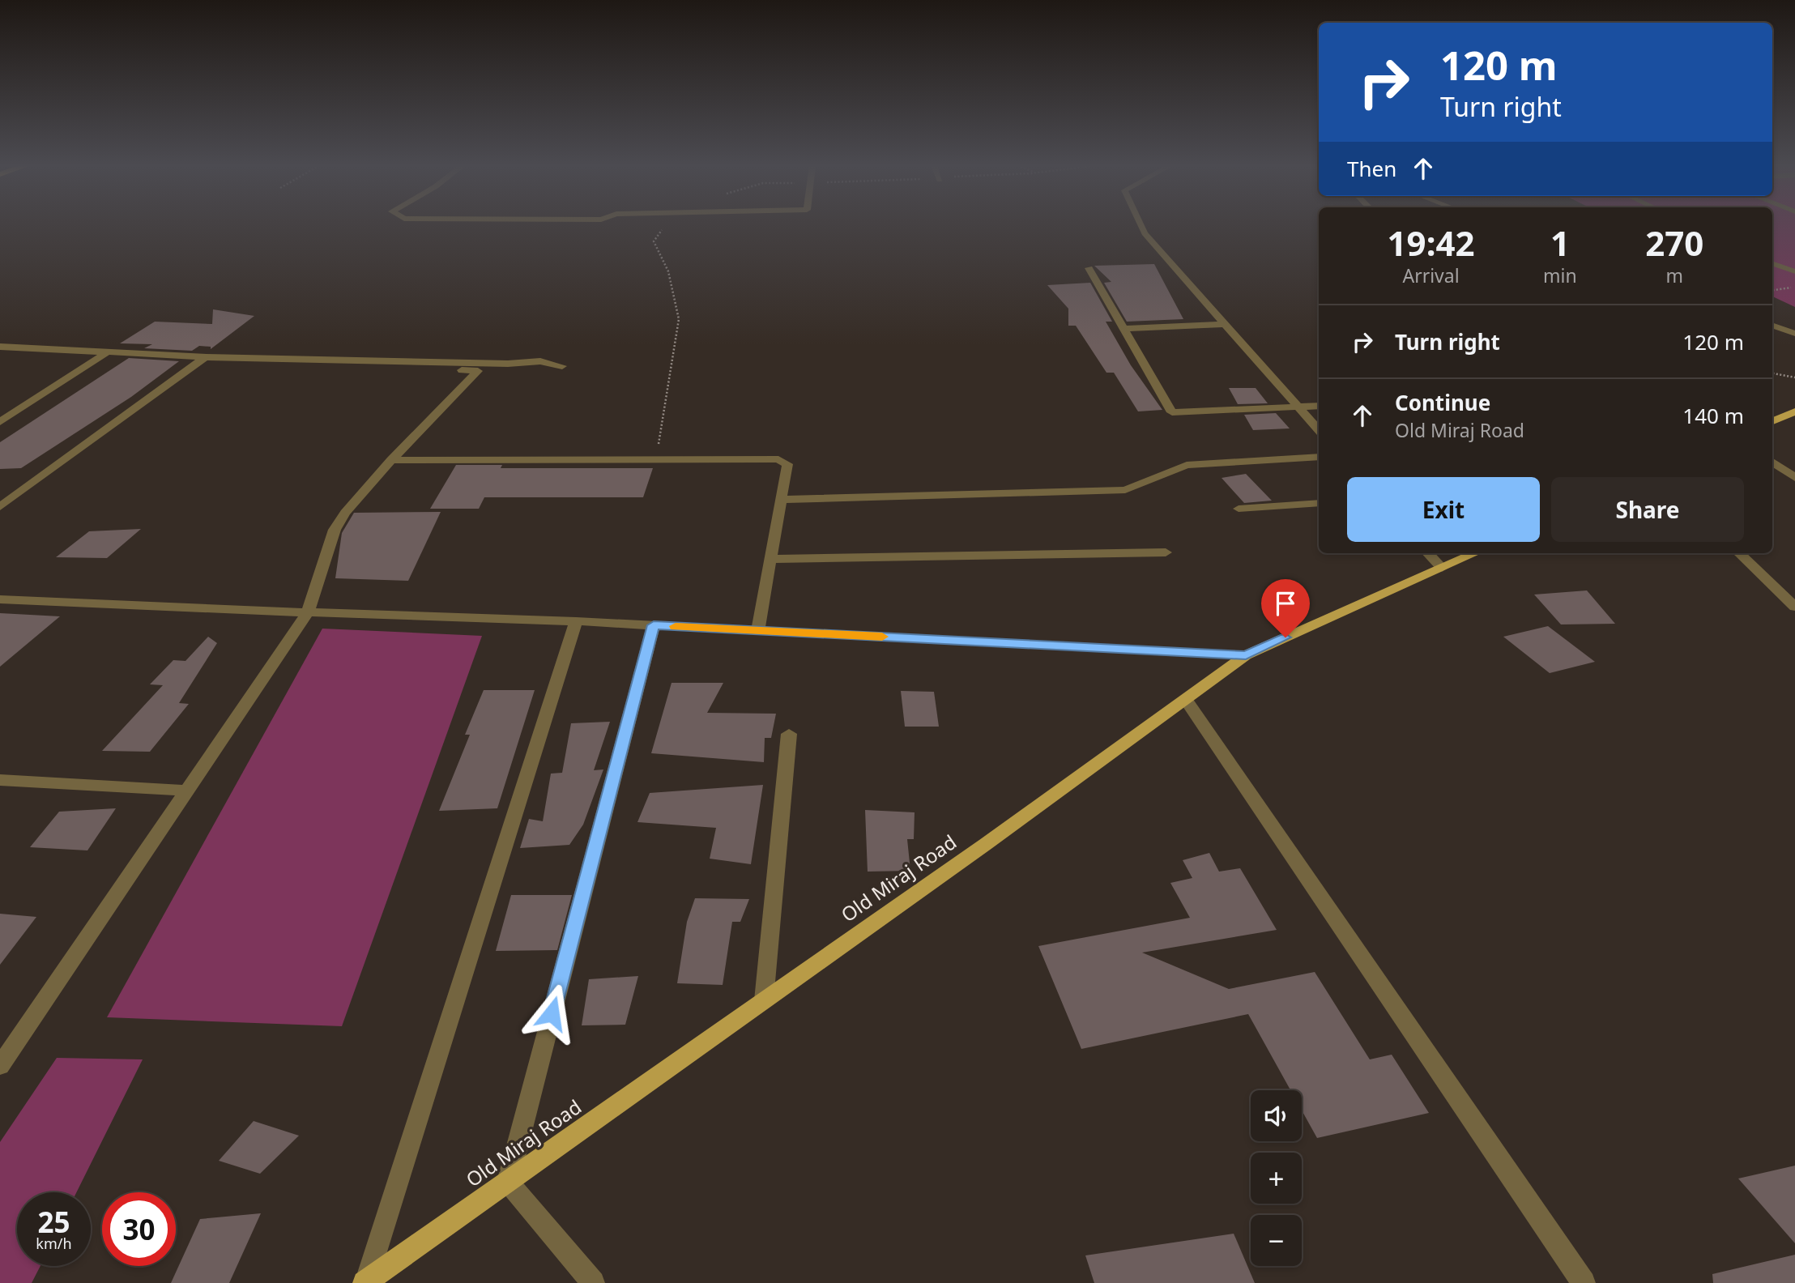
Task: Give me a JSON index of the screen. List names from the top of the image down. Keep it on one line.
{"streets":{"main road":["Old Miraj Road"]},"page":{"turn":["120 m","Turn right"],"then":"Then","eta":["19:42","Arrival","1","min","270","m"],"list":[{"name":"Turn right","value":"120 m"},{"name":"Continue","note":"Old Miraj Road","value":"140 m"}],"buttons":["Exit","Share"],"map_buttons":["+","−"],"speed":"25 km/h","limit":"30"}}
